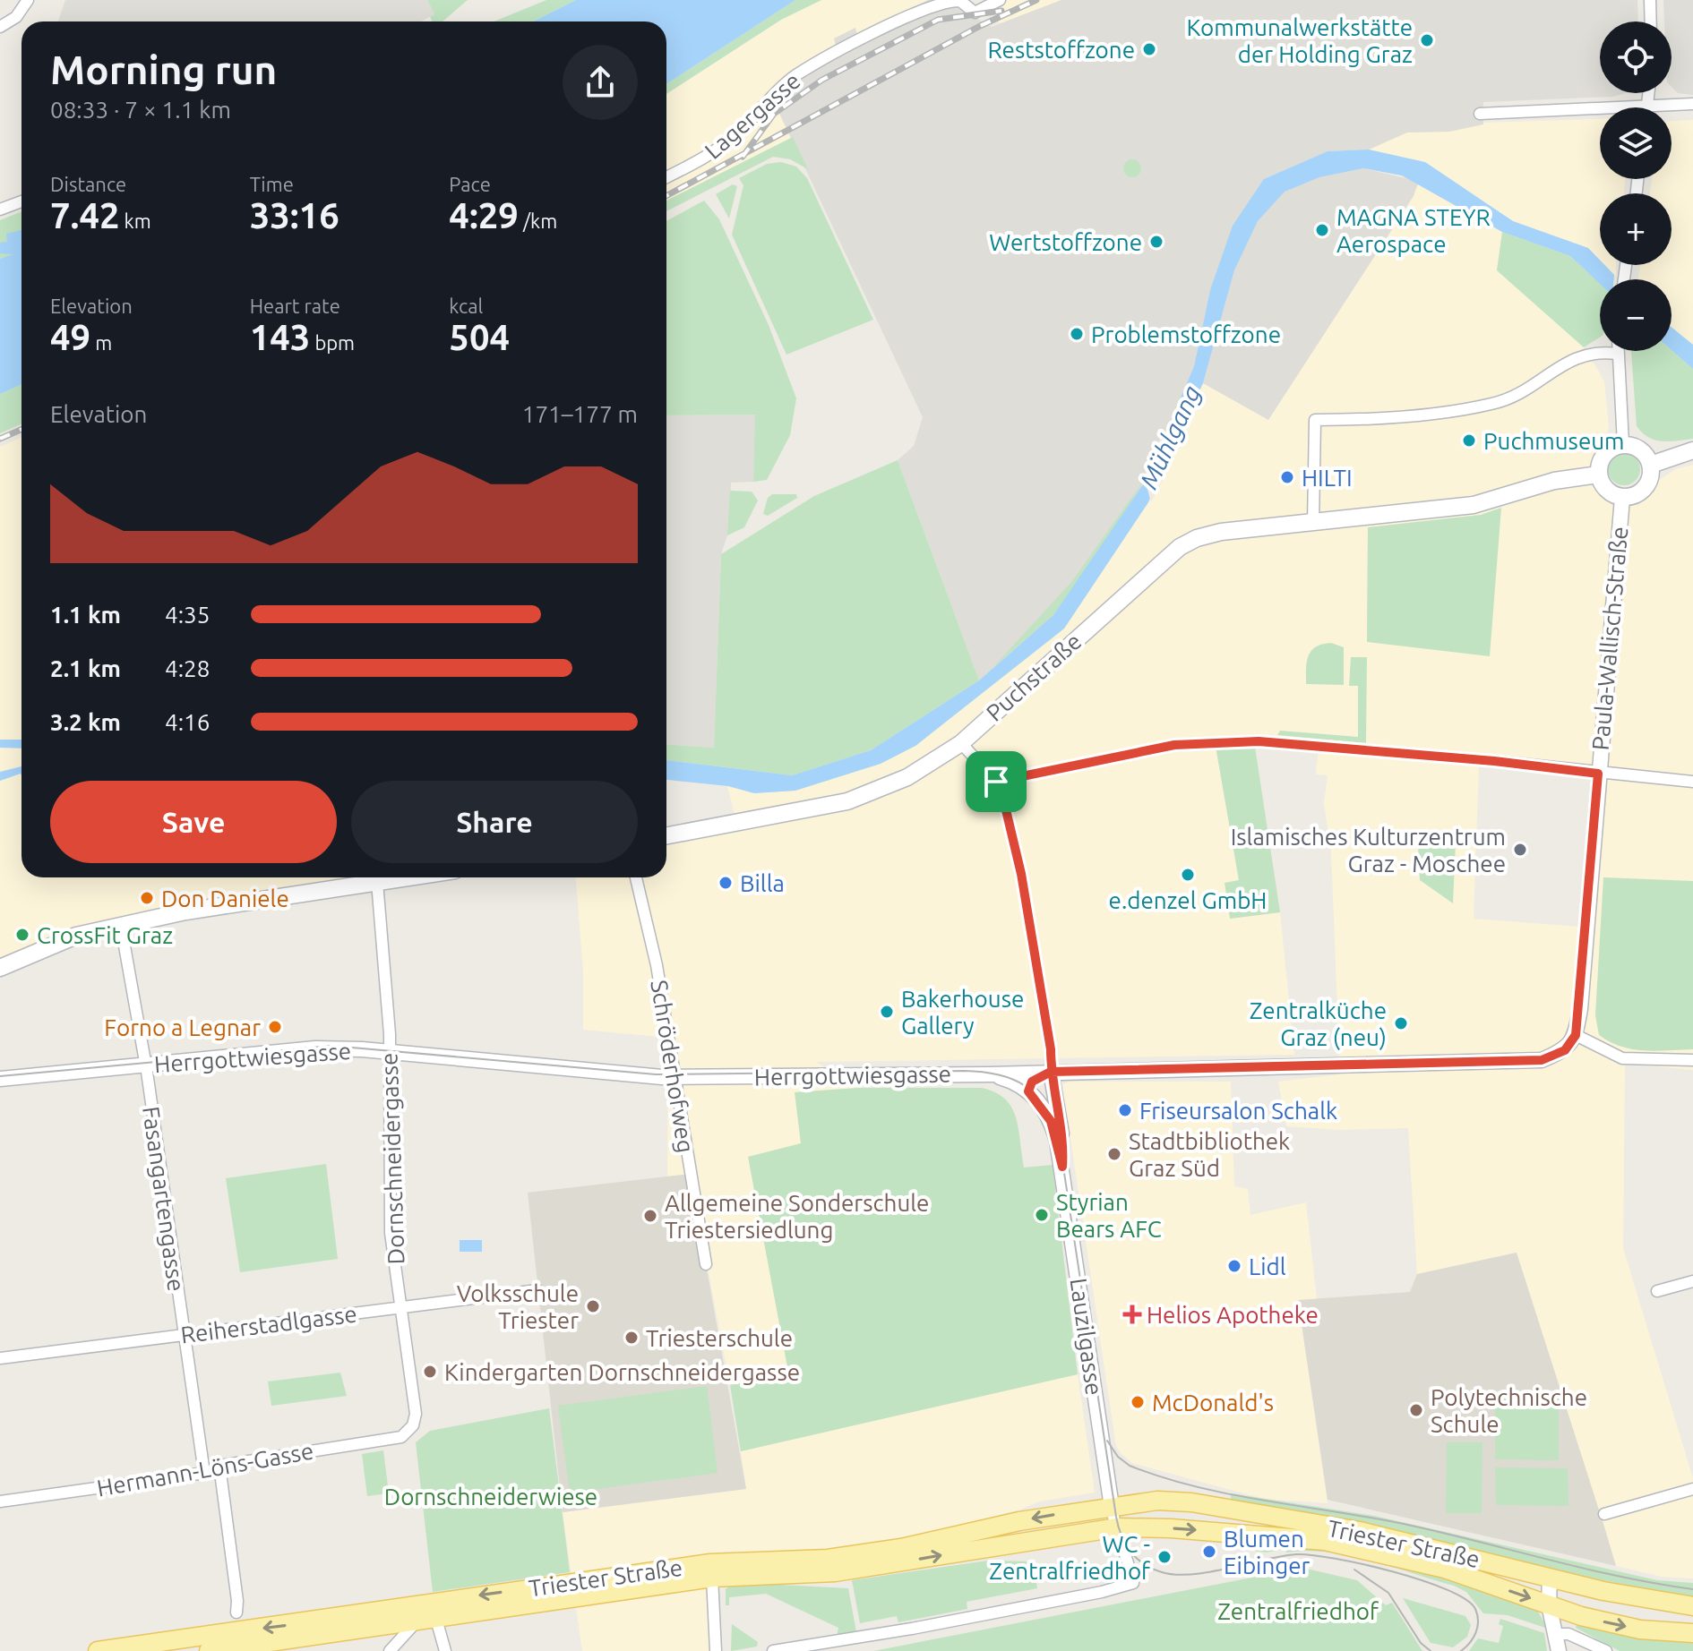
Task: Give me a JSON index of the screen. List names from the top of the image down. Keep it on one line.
{"streets":{"main road":["Puchstraße","Triester Straße"],"street":["Lagergasse","Paula-Wallisch-Straße","Herrgottwiesgasse","Schröderhofweg","Dornschneidergasse","Fasangartengasse","Reiherstadlgasse","Lauzilgasse","Hermann-Löns-Gasse"]},"crossings":[["Paula-Wallisch-Straße","Puchstraße"],["Paula-Wallisch-Straße","Herrgottwiesgasse"],["Puchstraße","Lauzilgasse"],["Herrgottwiesgasse","Schröderhofweg"],["Herrgottwiesgasse","Dornschneidergasse"],["Herrgottwiesgasse","Fasangartengasse"],["Herrgottwiesgasse","Lauzilgasse"],["Dornschneidergasse","Reiherstadlgasse"],["Dornschneidergasse","Hermann-Löns-Gasse"],["Fasangartengasse","Reiherstadlgasse"],["Fasangartengasse","Hermann-Löns-Gasse"],["Lauzilgasse","Triester Straße"]],"water":["Mühlgang"],"parks":["Dornschneiderwiese","Zentralfriedhof"],"places":{"other":["Kommunalwerkstätte der Holding Graz","Reststoffzone","MAGNA STEYR Aerospace","Wertstoffzone","Problemstoffzone","Puchmuseum","HILTI","Islamisches Kulturzentrum Graz - Moschee","e.denzel GmbH","Billa","Don Daniele","CrossFit Graz","Bakerhouse Gallery","Zentralküche Graz (neu)","Forno a Legnar","Friseursalon Schalk","Stadtbibliothek Graz Süd","Styrian Bears AFC","Allgemeine Sonderschule Triestersiedlung","Lidl","Volksschule Triester","Triesterschule","Kindergarten Dornschneidergasse","McDonald's","Polytechnische Schule","Blumen Eibinger","WC - Zentralfriedhof"],"health":["Helios Apotheke"]},"page":{"map_buttons":["+","−"],"heading":["Morning run","08:33 · 7 × 1.1 km"],"stats":[["Distance","7.42 km"],["Time","33:16"],["Pace","4:29 /km"],["Elevation","49 m"],["Heart rate","143 bpm"],["kcal","504"]],"chart":["Elevation","171–177 m"],"list":[{"name":"1.1 km","note":"4:35"},{"name":"2.1 km","note":"4:28"},{"name":"3.2 km","note":"4:16"}],"buttons":["Save","Share"]}}
